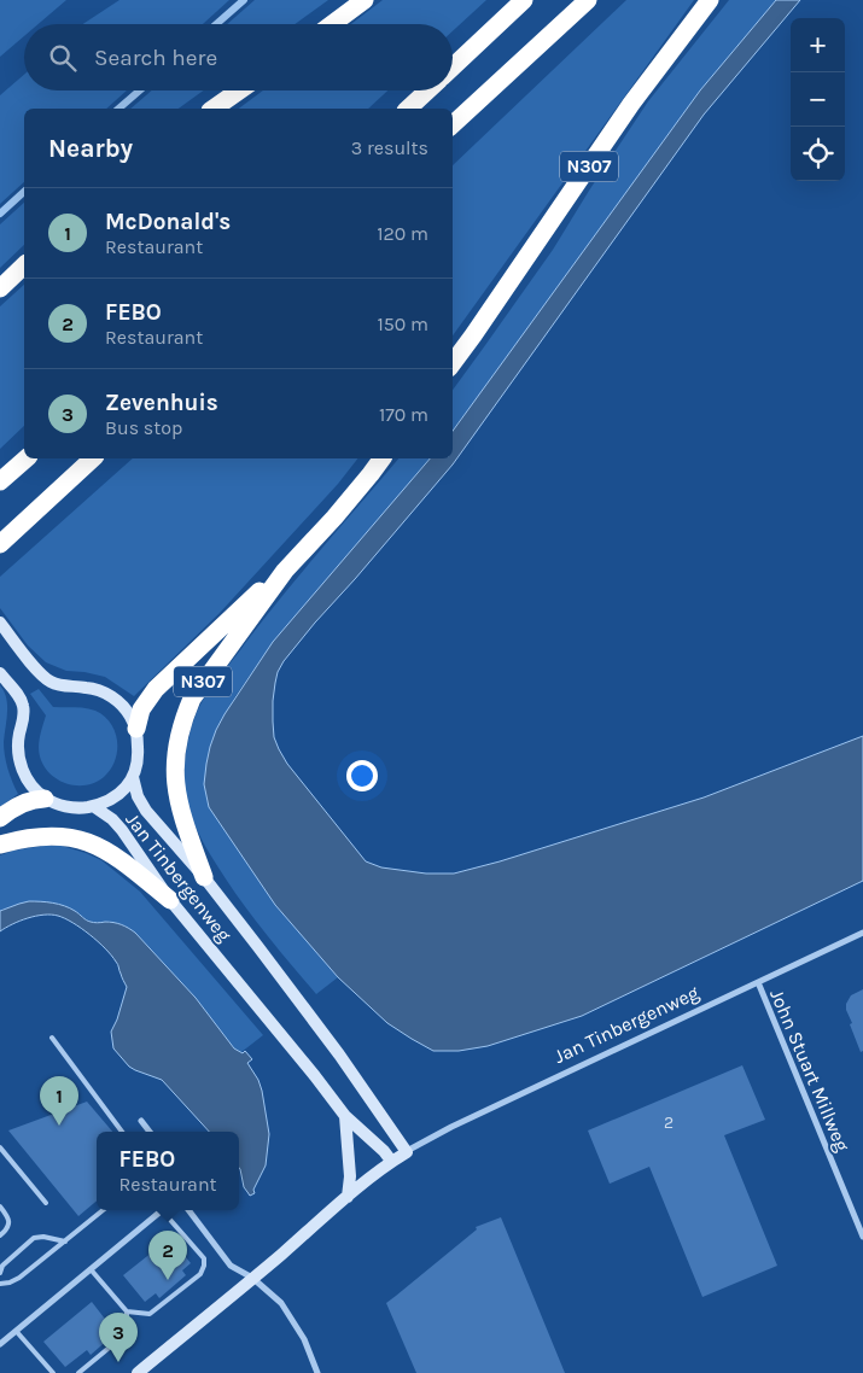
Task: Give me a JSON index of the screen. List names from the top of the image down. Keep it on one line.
{"streets":{"highway":["N307"],"street":["Jan Tinbergenweg","John Stuart Millweg"]},"crossings":[["N307","Jan Tinbergenweg"],["Jan Tinbergenweg","John Stuart Millweg"]],"house_numbers":["2"],"page":{"map_buttons":["+","−"],"search":"Search here","heading":["Nearby","3 results"],"list":[{"mark":"1","name":"McDonald's","note":"Restaurant","value":"120 m"},{"mark":"2","name":"FEBO","note":"Restaurant","value":"150 m"},{"mark":"3","name":"Zevenhuis","note":"Bus stop","value":"170 m"}],"pins":["1","2","3"],"popup":["FEBO","Restaurant"]}}
